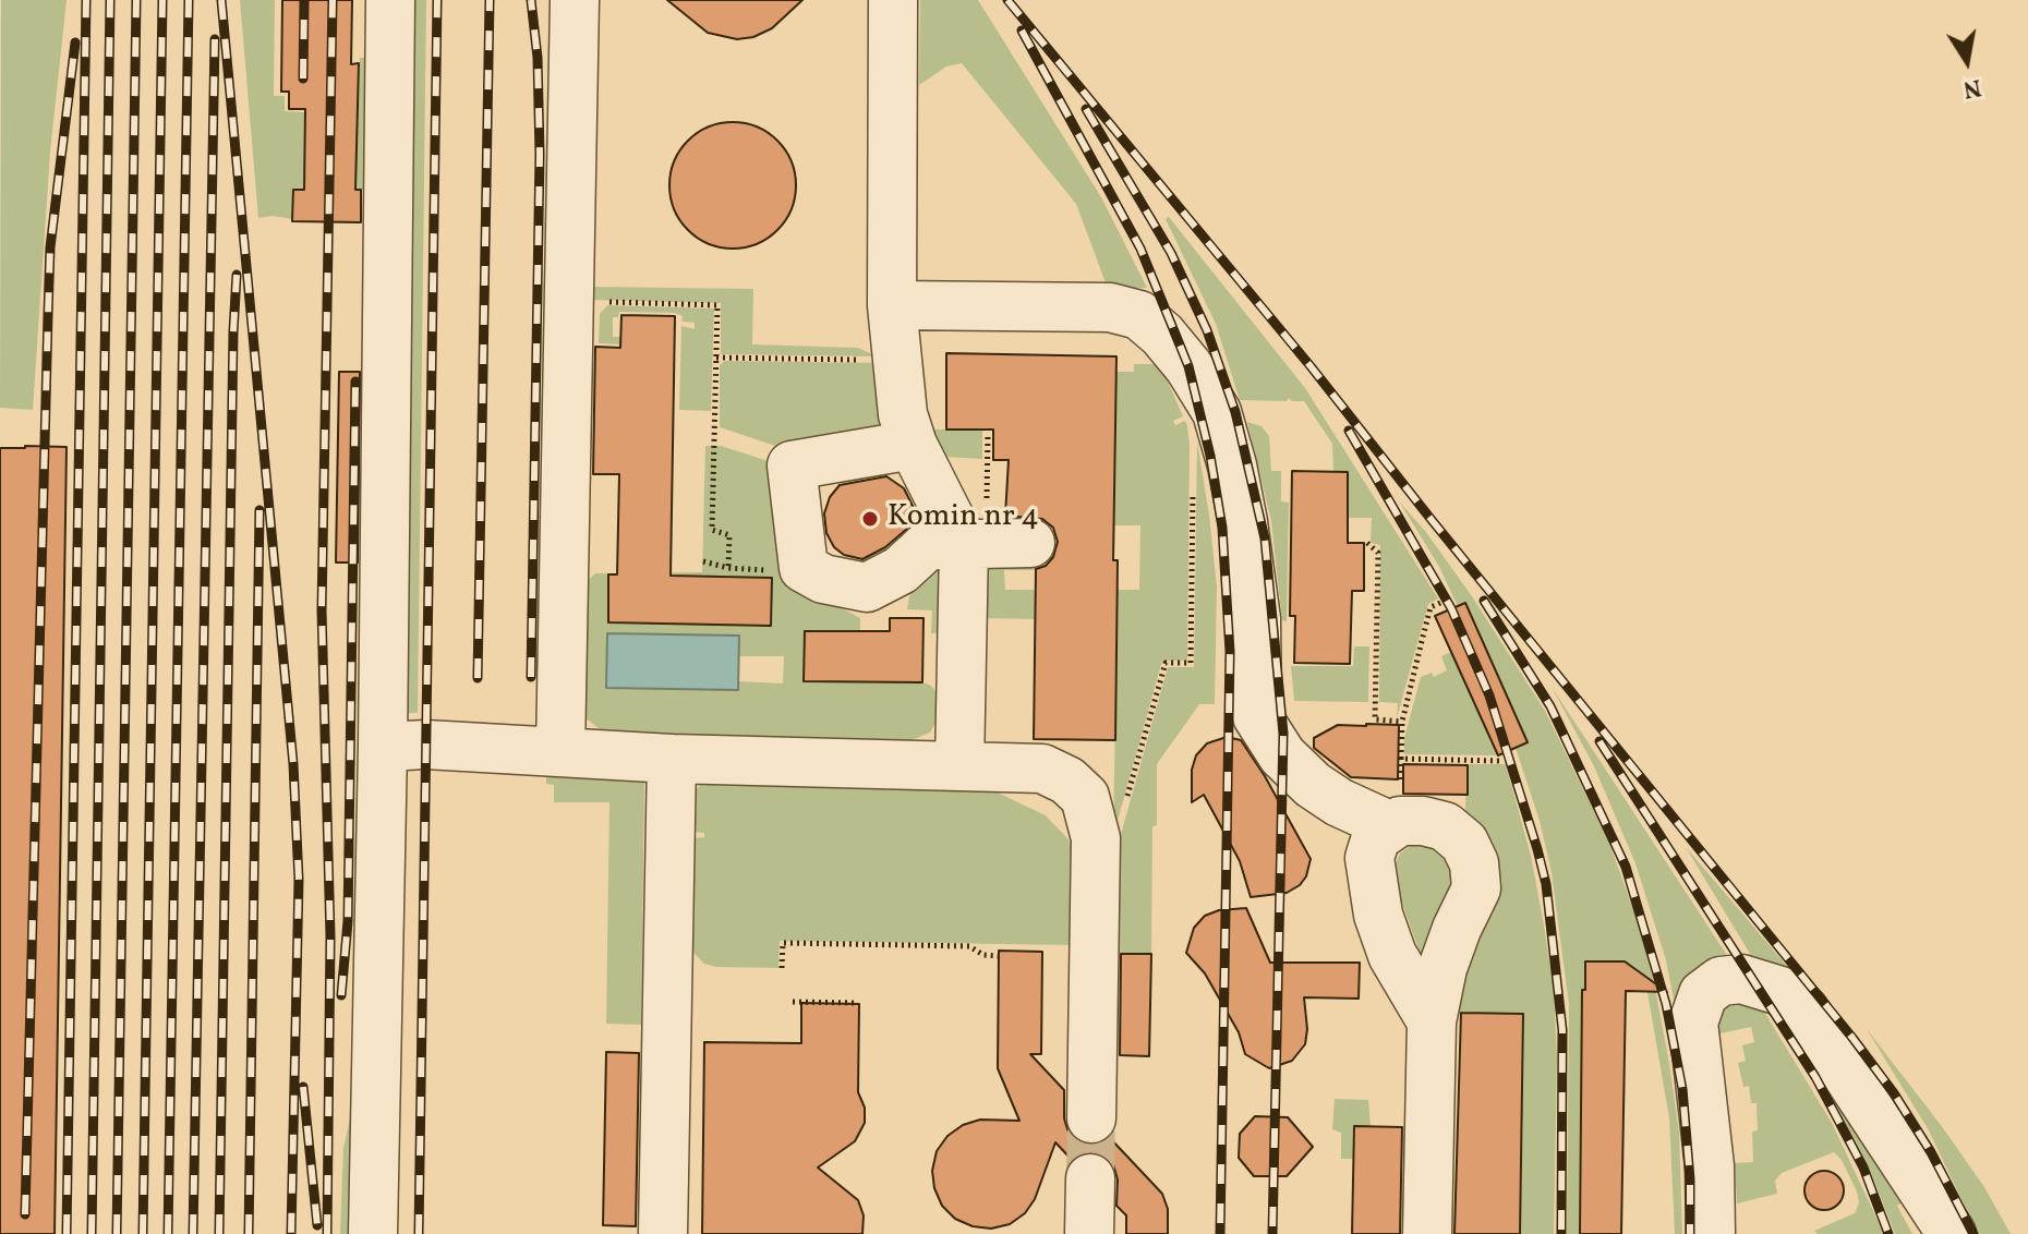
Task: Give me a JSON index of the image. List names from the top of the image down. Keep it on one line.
{"places":["Komin nr 4"],"north":"bottom"}
